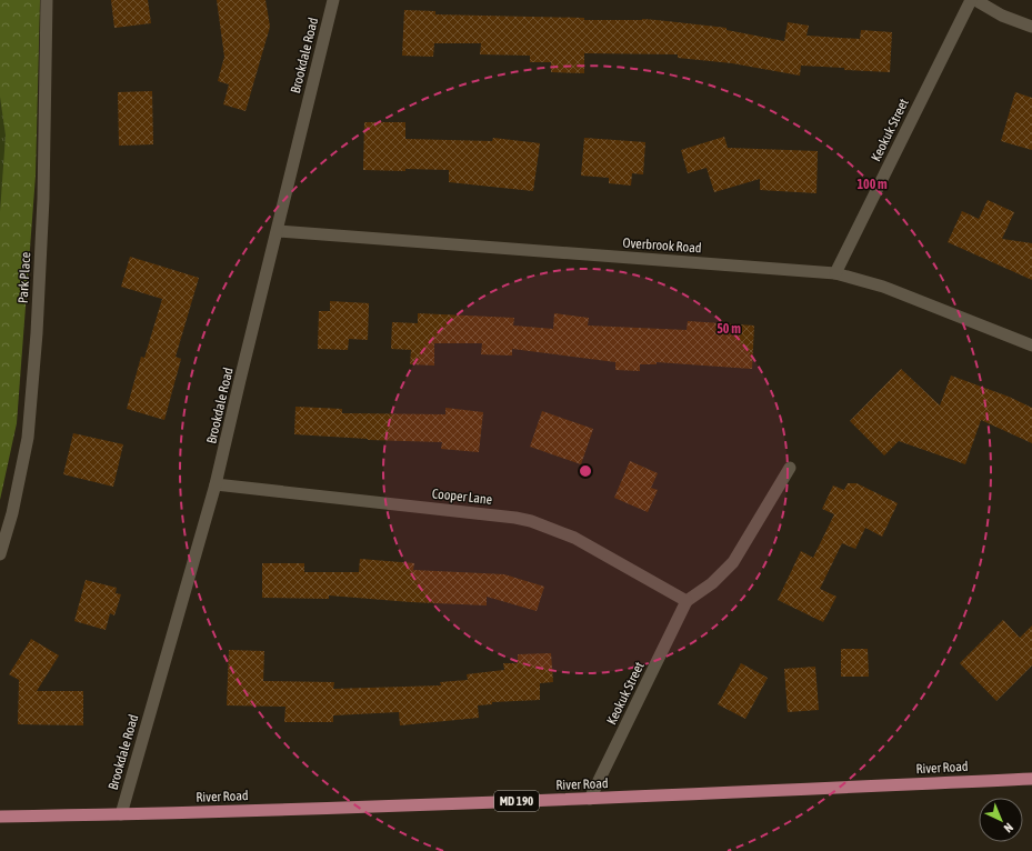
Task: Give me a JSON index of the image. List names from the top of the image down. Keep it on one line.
{"streets":{"main road":["River Road","MD 190"],"street":["Brookdale Road","Keokuk Street","Overbrook Road","Park Place","Cooper Lane"]},"crossings":[["Brookdale Road","Overbrook Road"],["Brookdale Road","Cooper Lane"],["Brookdale Road","River Road"],["Keokuk Street","Overbrook Road"],["Keokuk Street","Cooper Lane"],["Keokuk Street","River Road"]],"north":"bottom right","rings":["100 m","50 m"]}
